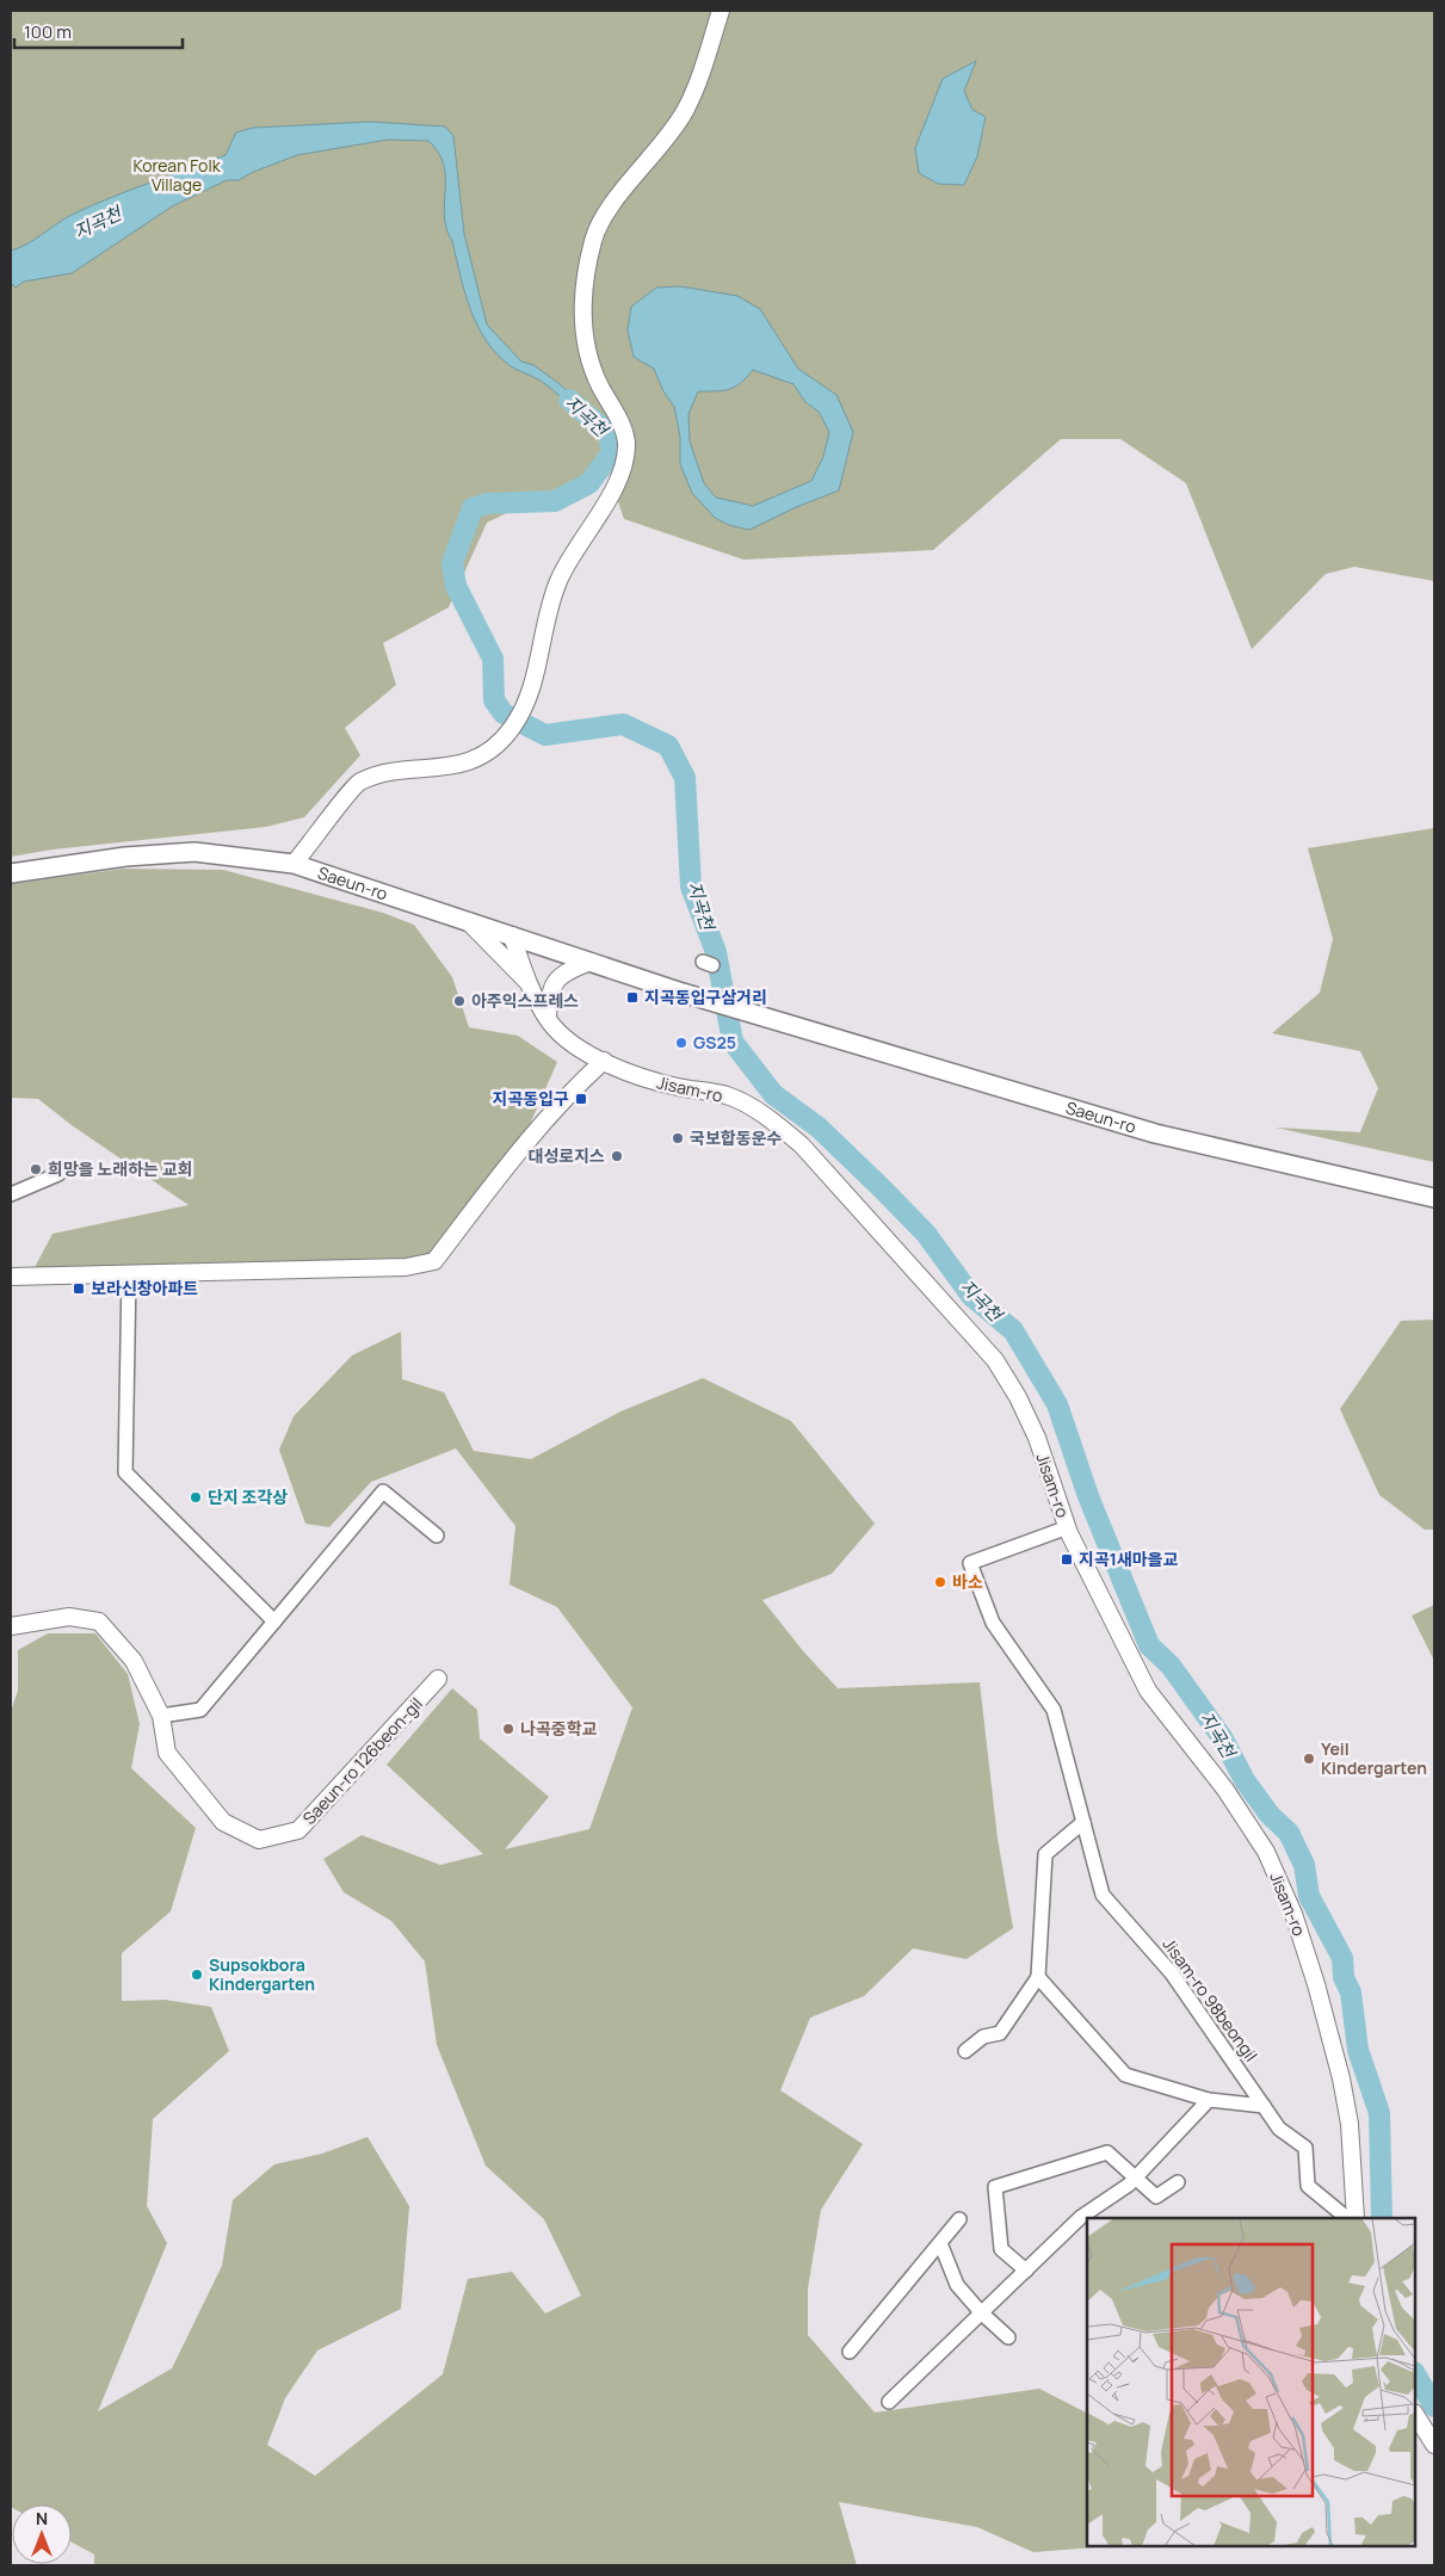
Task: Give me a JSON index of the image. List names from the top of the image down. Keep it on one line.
{"streets":{"main road":["Saeun-ro"],"street":["Jisam-ro","Saeun-ro 126beon-gil","Jisam-ro 98beongil"]},"crossings":[["Saeun-ro","Jisam-ro"],["Jisam-ro","Jisam-ro 98beongil"]],"water":["지곡천"],"parks":["Korean Folk Village"],"places":{"transit":["지곡동입구삼거리","지곡동입구","보라신창아파트","지곡1새마을교"],"other":["아주익스프레스","GS25","국보합동운수","대성로지스","희망을 노래하는 교회","단지 조각상","바소","나곡중학교","Yeil Kindergarten","Supsokbora Kindergarten"]},"scale_bar":"100 m","north":"top"}
